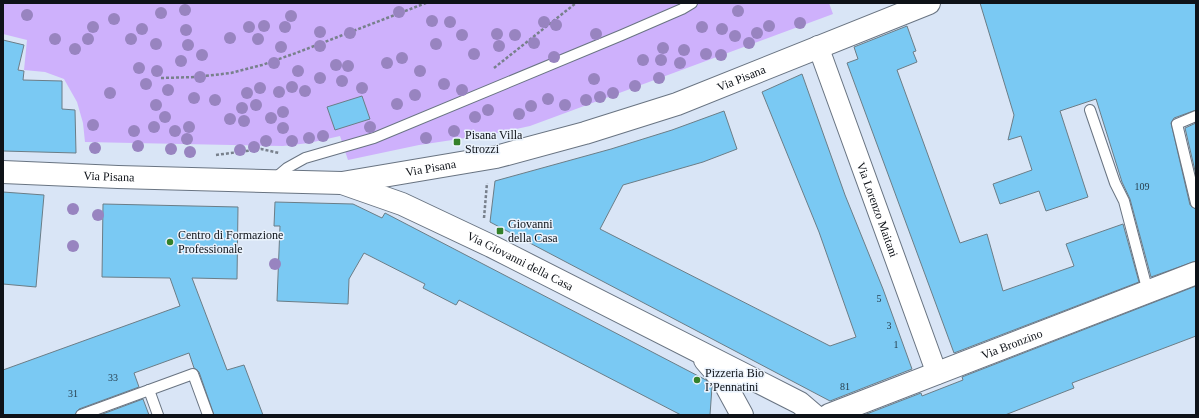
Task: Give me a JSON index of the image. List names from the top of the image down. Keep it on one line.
{"streets":{"street":["Via Pisana","Via Lorenzo Maitani","Via Giovanni della Casa","Via Bronzino"]},"crossings":[["Via Pisana","Via Lorenzo Maitani"],["Via Pisana","Via Giovanni della Casa"],["Via Lorenzo Maitani","Via Bronzino"]],"places":{"transit":["Pisana Villa Strozzi","Giovanni della Casa"],"other":["Centro di Formazione Professionale","Pizzeria Bio I’Pennatini"]},"house_numbers":["109","5","3","1","33","81","31"]}
